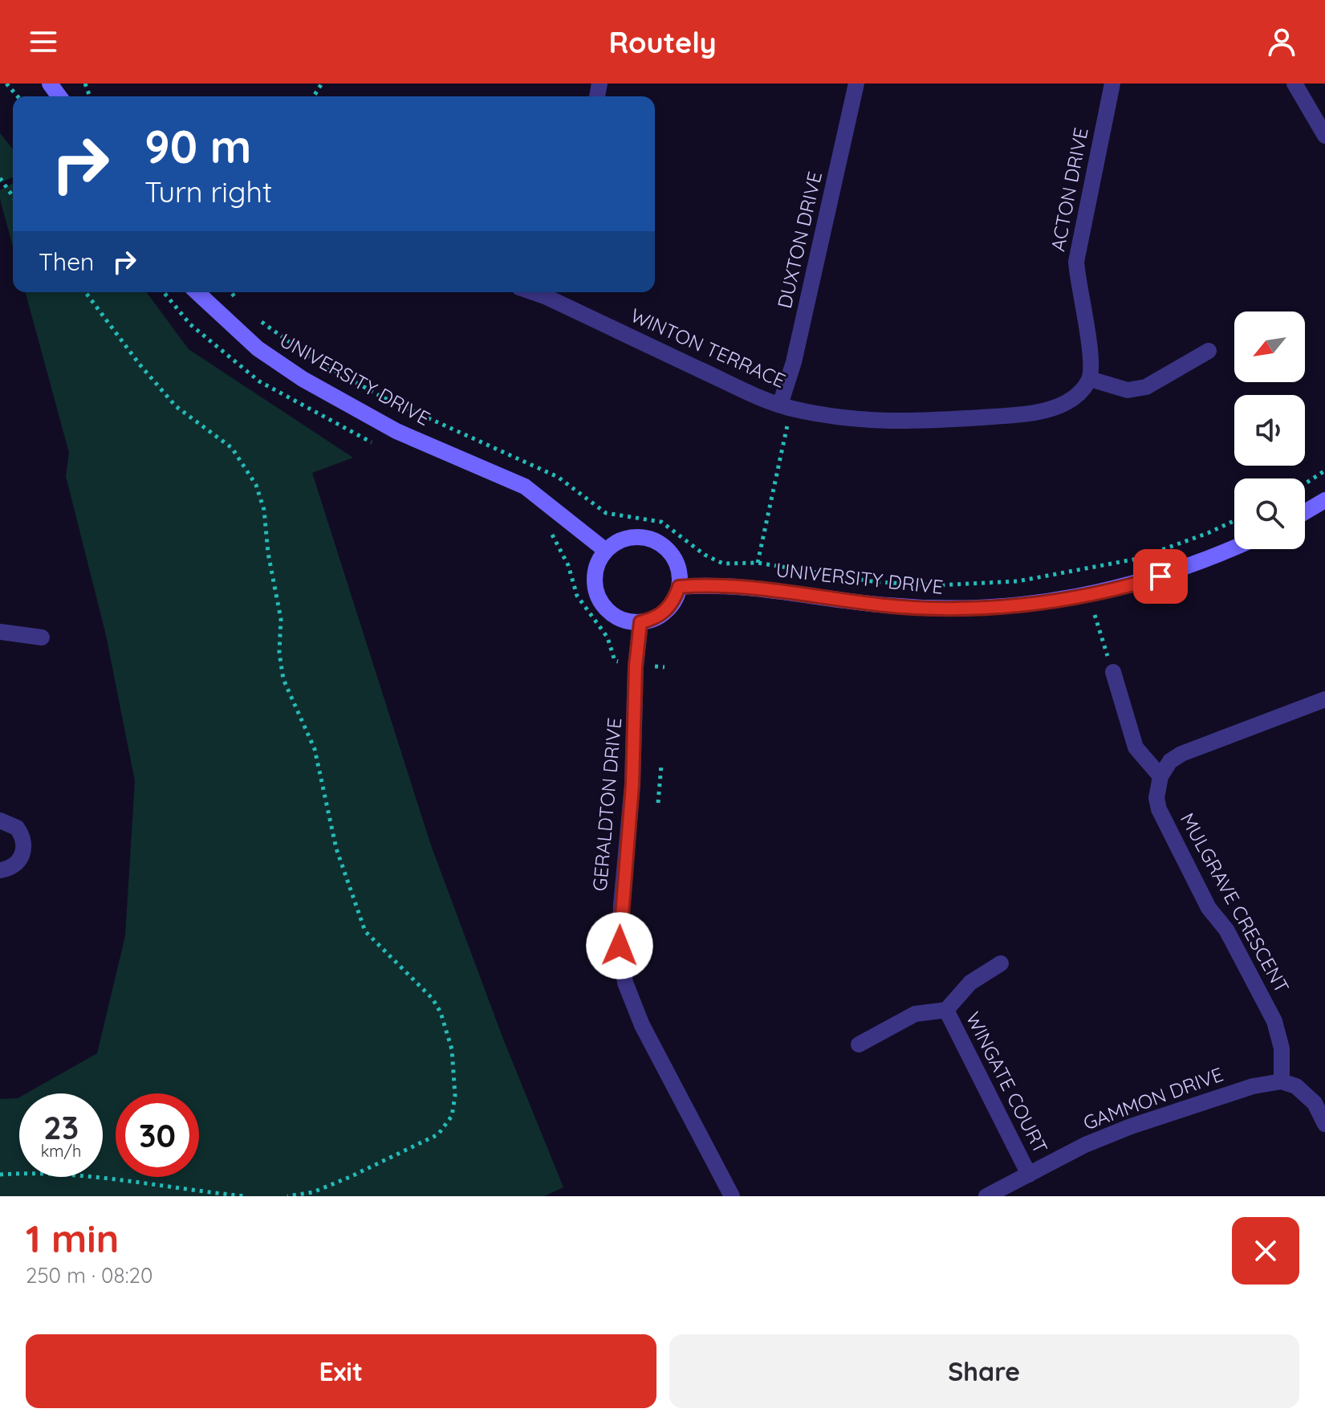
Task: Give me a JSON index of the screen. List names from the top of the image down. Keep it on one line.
{"streets":{"street":["ACTON DRIVE","DUXTON DRIVE","WINTON TERRACE","UNIVERSITY DRIVE","GERALDTON DRIVE","MULGRAVE CRESCENT","WINGATE COURT","GAMMON DRIVE"]},"crossings":[["ACTON DRIVE","WINTON TERRACE"],["DUXTON DRIVE","WINTON TERRACE"],["UNIVERSITY DRIVE","GERALDTON DRIVE"],["MULGRAVE CRESCENT","GAMMON DRIVE"],["WINGATE COURT","GAMMON DRIVE"]],"north":"bottom left","page":{"header":"Routely","turn":["90 m","Turn right"],"then":"Then","speed":"23 km/h","limit":"30","heading":["1 min","250 m · 08:20"],"buttons":["Exit","Share"]}}
